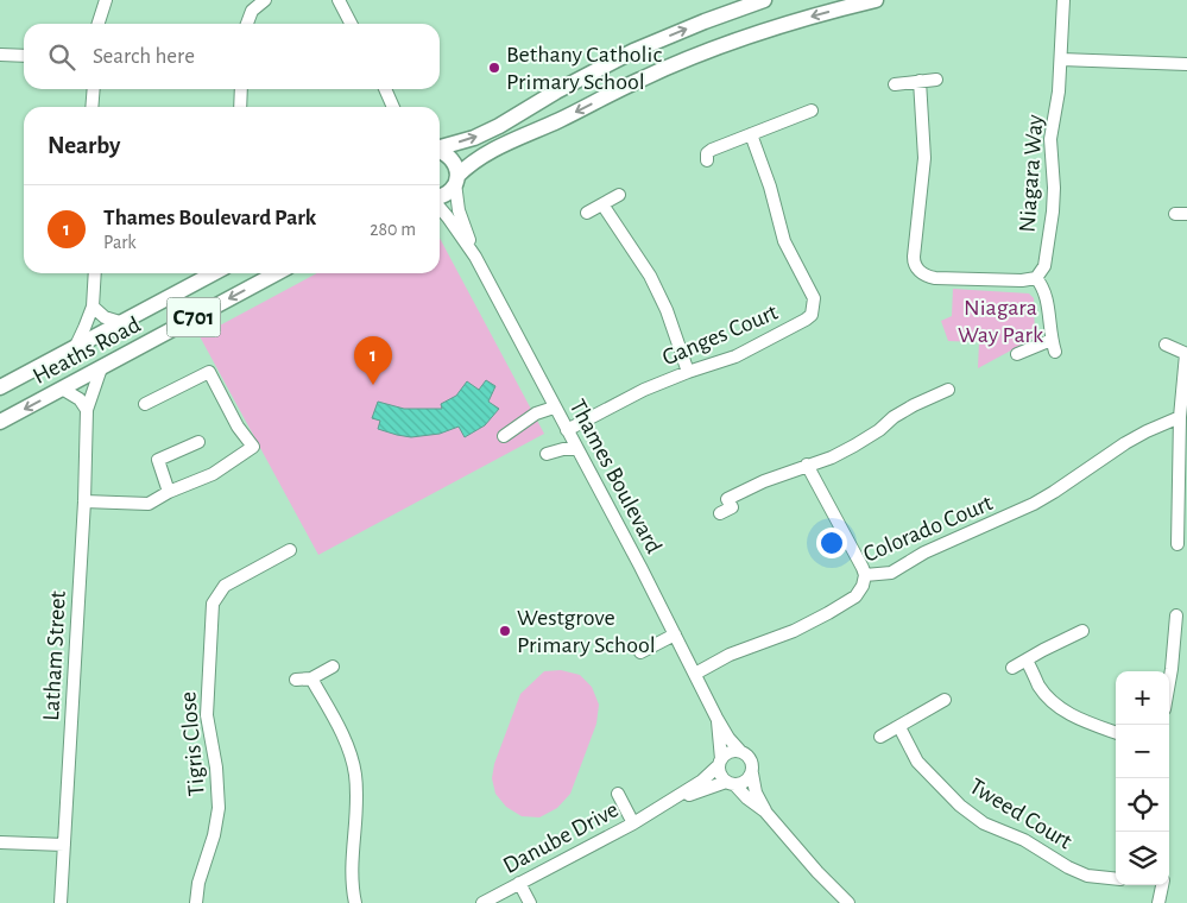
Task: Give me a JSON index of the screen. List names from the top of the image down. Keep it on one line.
{"streets":{"main road":["C701","Heaths Road"],"street":["Niagara Way","Ganges Court","Thames Boulevard","Colorado Court","Latham Street","Tigris Close","Tweed Court","Danube Drive"]},"crossings":[["Ganges Court","Thames Boulevard"],["Heaths Road","Latham Street"],["Thames Boulevard","Colorado Court"],["Thames Boulevard","Danube Drive"]],"parks":["Niagara Way Park"],"places":["Bethany Catholic Primary School","Westgrove Primary School"],"page":{"search":"Search here","heading":"Nearby","list":[{"mark":"1","name":"Thames Boulevard Park","note":"Park","value":"280 m"}],"pins":"1","map_buttons":["+","−"]}}
